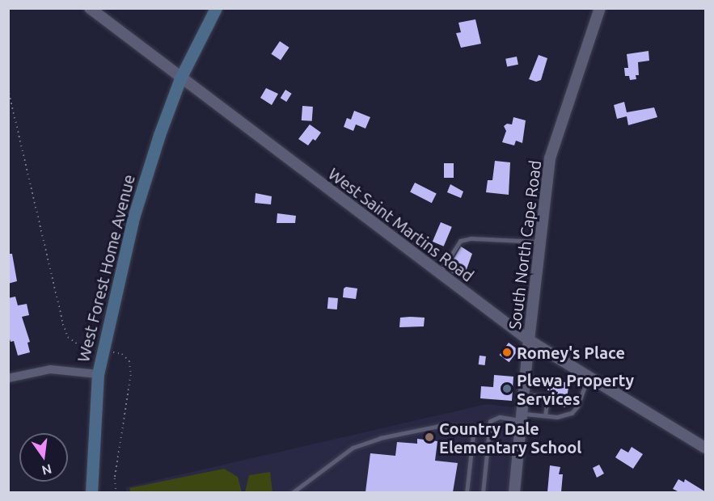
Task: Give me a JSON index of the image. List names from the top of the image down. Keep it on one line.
{"streets":{"main road":["West Forest Home Avenue"],"street":["West Saint Martins Road","South North Cape Road"]},"crossings":[["West Saint Martins Road","South North Cape Road"],["West Saint Martins Road","West Forest Home Avenue"]],"places":["Romey's Place","Plewa Property Services","Country Dale Elementary School"],"north":"bottom"}
